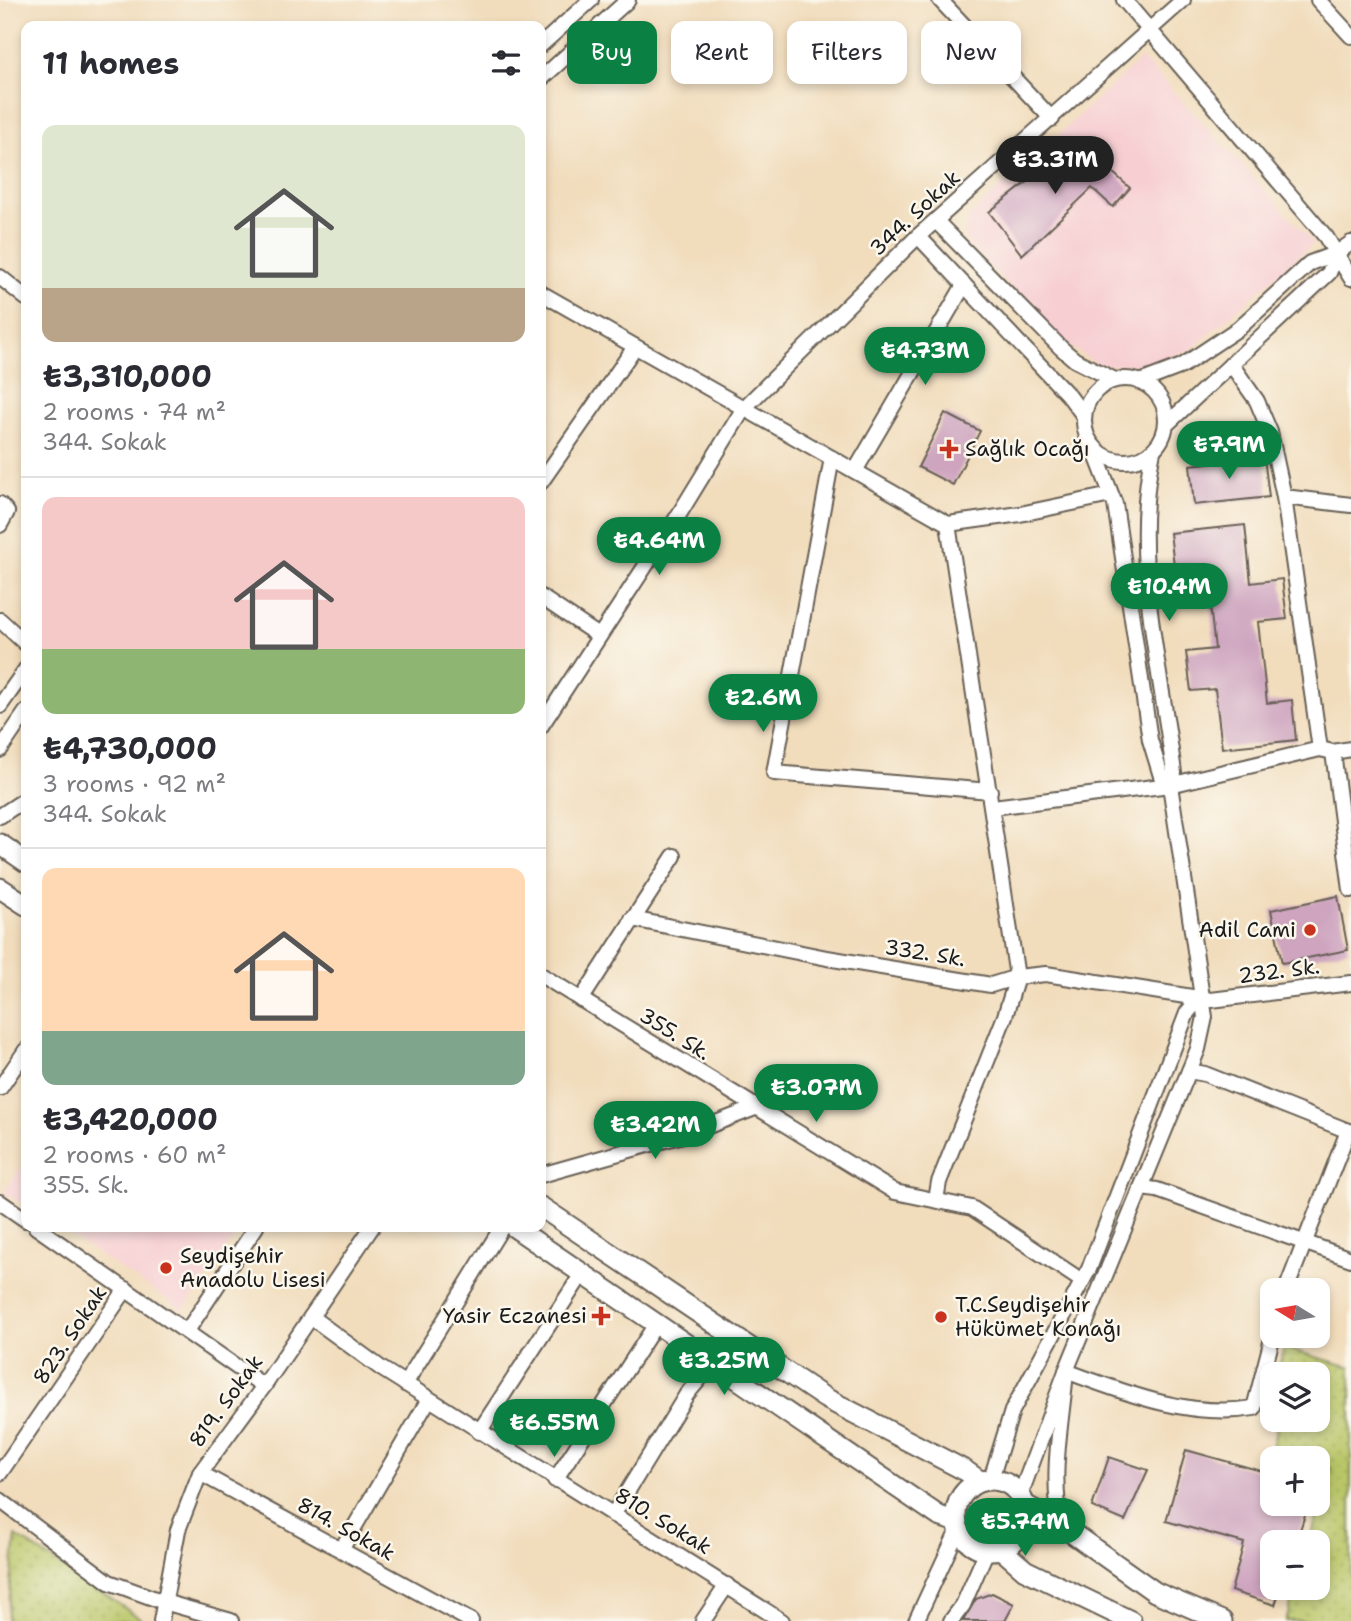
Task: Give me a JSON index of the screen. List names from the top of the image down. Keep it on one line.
{"streets":{"street":["344. Sokak","332. Sk.","232. Sk.","355. Sk.","823. Sokak","819. Sokak","810. Sokak","814. Sokak"]},"crossings":[["332. Sk.","232. Sk."],["819. Sokak","810. Sokak"],["819. Sokak","814. Sokak"]],"places":{"health":["Sağlık Ocağı","Yasir Eczanesi"],"other":["Adil Cami","Seydişehir Anadolu Lisesi","T.C.Seydişehir Hükümet Konağı"]},"north":"left","page":{"chip":["Buy","Rent","Filters","New"],"heading":"11 homes","list":[{"name":"₺3,310,000","note":"2 rooms · 74 m² · 344. Sokak"},{"name":"₺4,730,000","note":"3 rooms · 92 m² · 344. Sokak"},{"name":"₺3,420,000","note":"2 rooms · 60 m² · 355. Sk."}],"price":["₺3.31M","₺4.73M","₺7.9M","₺4.64M","₺10.4M","₺2.6M","₺3.07M","₺3.42M","₺3.25M","₺6.55M","₺5.74M"],"map_buttons":["+","−"]}}
